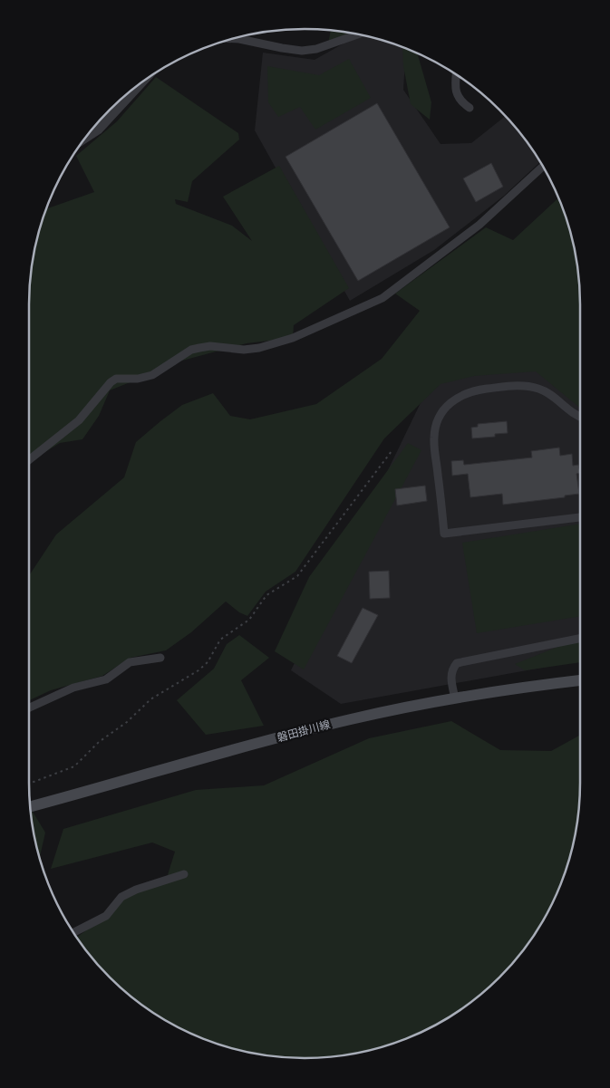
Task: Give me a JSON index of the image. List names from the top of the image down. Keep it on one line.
{"streets":{"main road":["磐田掛川線"]}}
